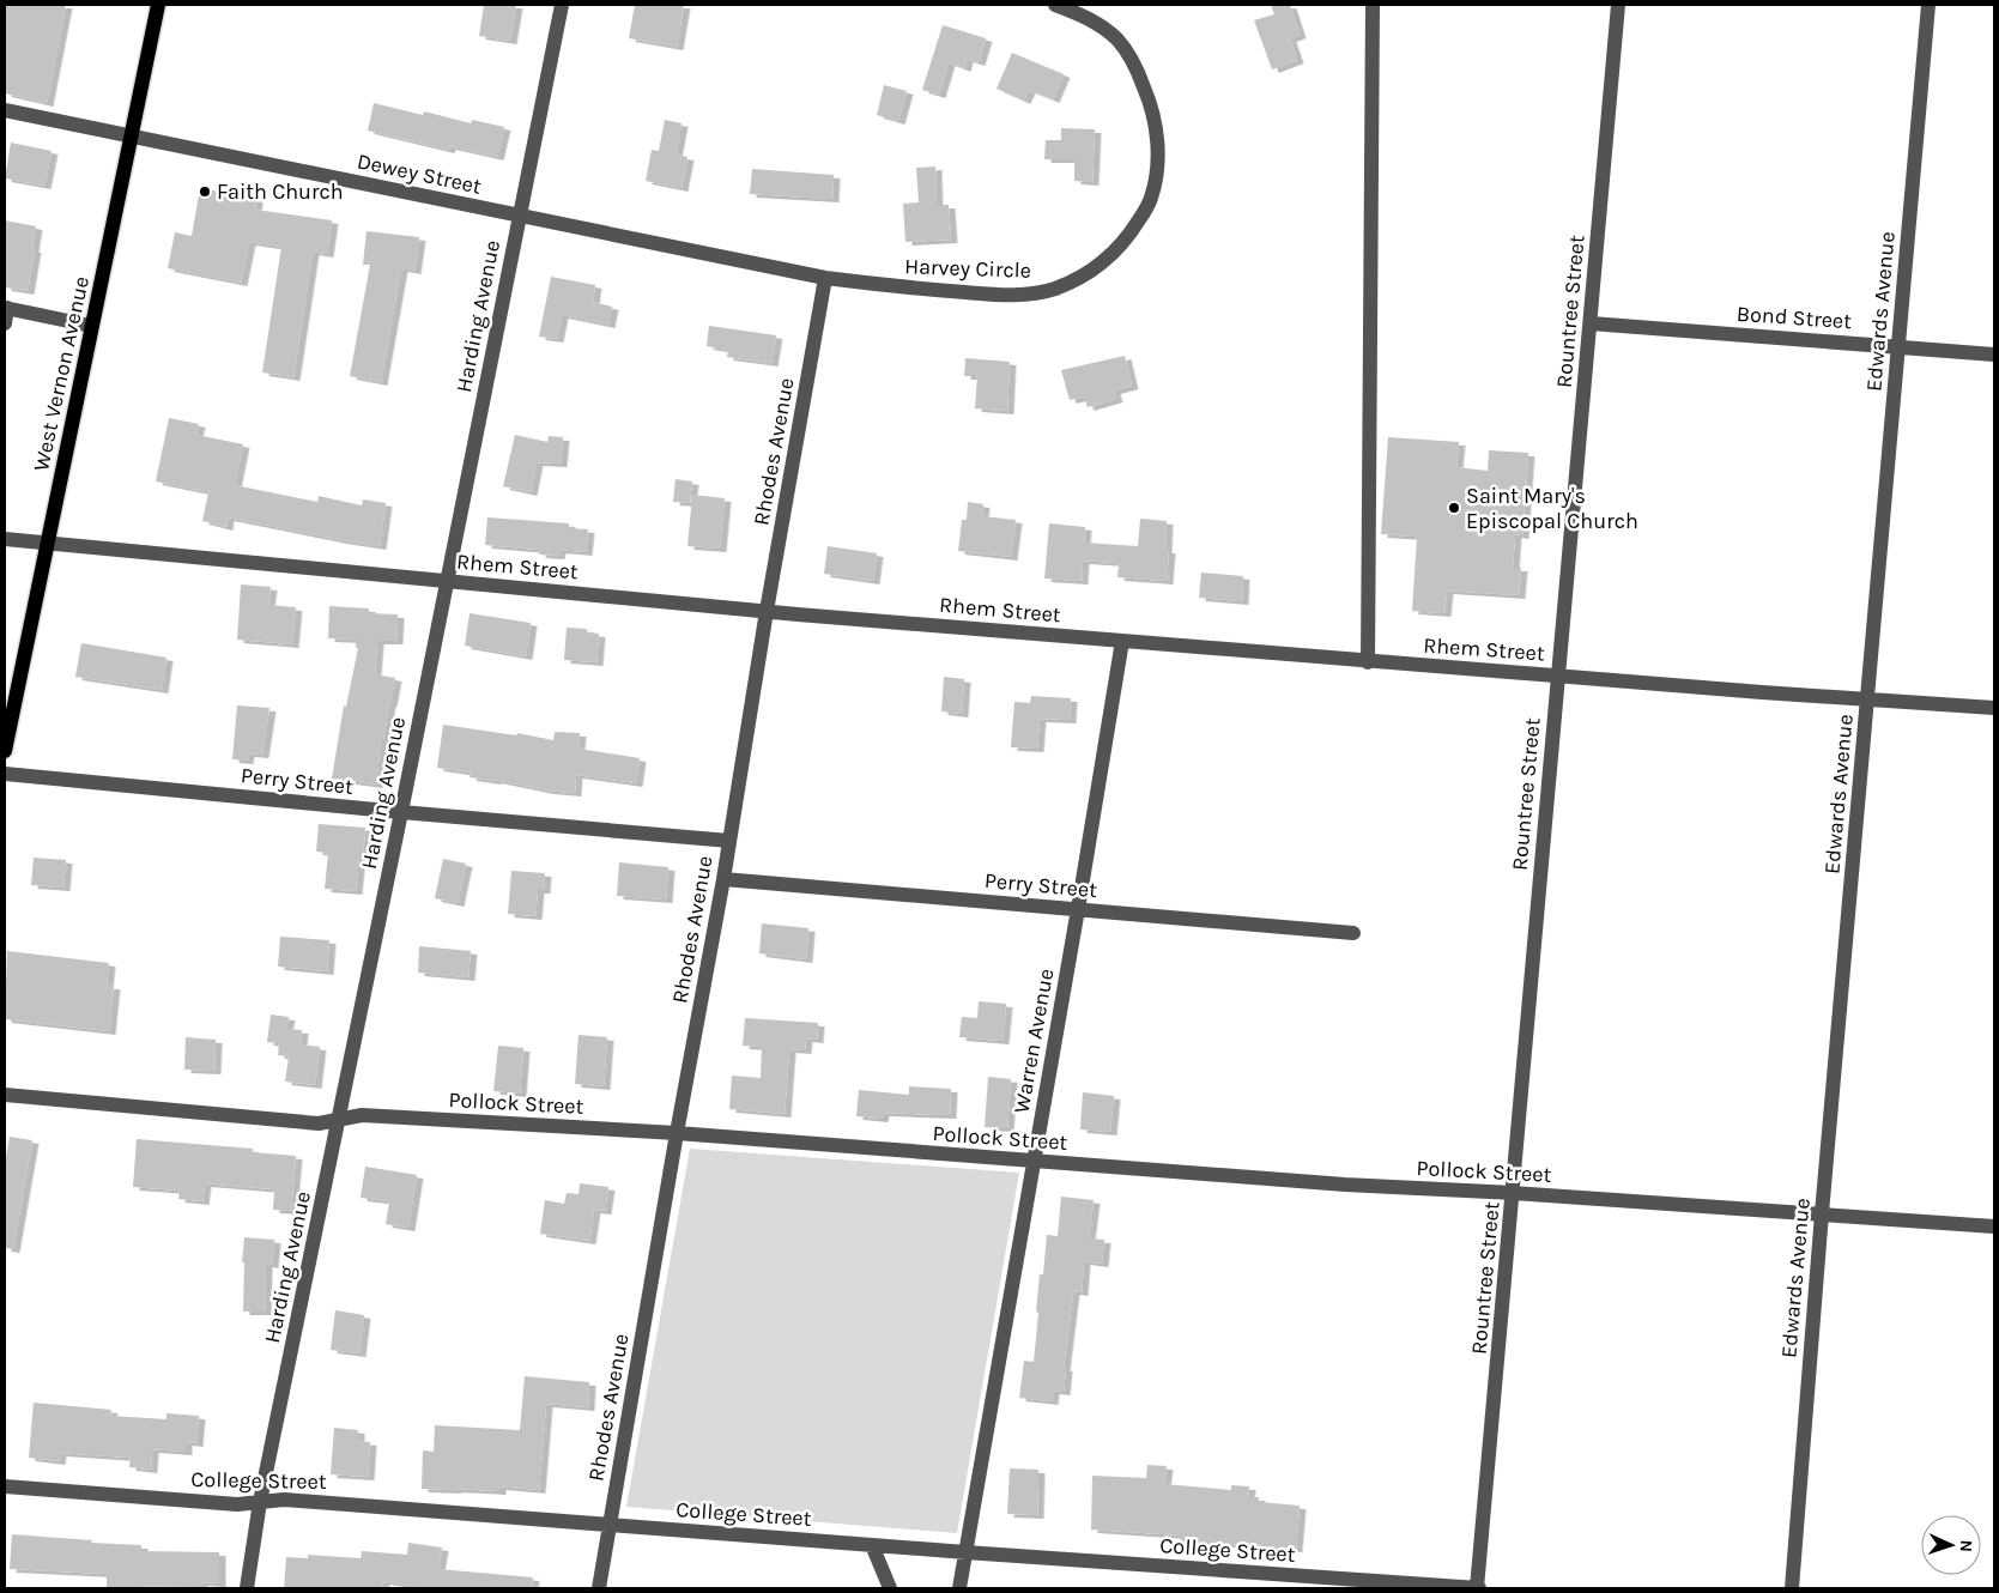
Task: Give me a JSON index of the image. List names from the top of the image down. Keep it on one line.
{"streets":{"main road":["West Vernon Avenue"],"street":["Dewey Street","Harvey Circle","Rountree Street","Edwards Avenue","Harding Avenue","Bond Street","Rhodes Avenue","Rhem Street","Perry Street","Warren Avenue","Pollock Street","College Street"]},"crossings":[["Dewey Street","Harvey Circle"],["Dewey Street","Harding Avenue"],["Dewey Street","West Vernon Avenue"],["Dewey Street","Rhodes Avenue"],["Harvey Circle","Rhodes Avenue"],["Rountree Street","Bond Street"],["Rountree Street","Rhem Street"],["Rountree Street","Pollock Street"],["Rountree Street","College Street"],["Edwards Avenue","Bond Street"],["Edwards Avenue","Rhem Street"],["Edwards Avenue","Pollock Street"],["Harding Avenue","Rhem Street"],["Harding Avenue","Perry Street"],["Harding Avenue","Pollock Street"],["Harding Avenue","College Street"],["West Vernon Avenue","Rhem Street"],["Rhodes Avenue","Rhem Street"],["Rhodes Avenue","Perry Street"],["Rhodes Avenue","Pollock Street"],["Rhodes Avenue","College Street"],["Rhem Street","Warren Avenue"],["Perry Street","Warren Avenue"],["Warren Avenue","Pollock Street"],["Warren Avenue","College Street"]],"places":["Faith Church","Saint Mary's Episcopal Church"],"north":"right"}
